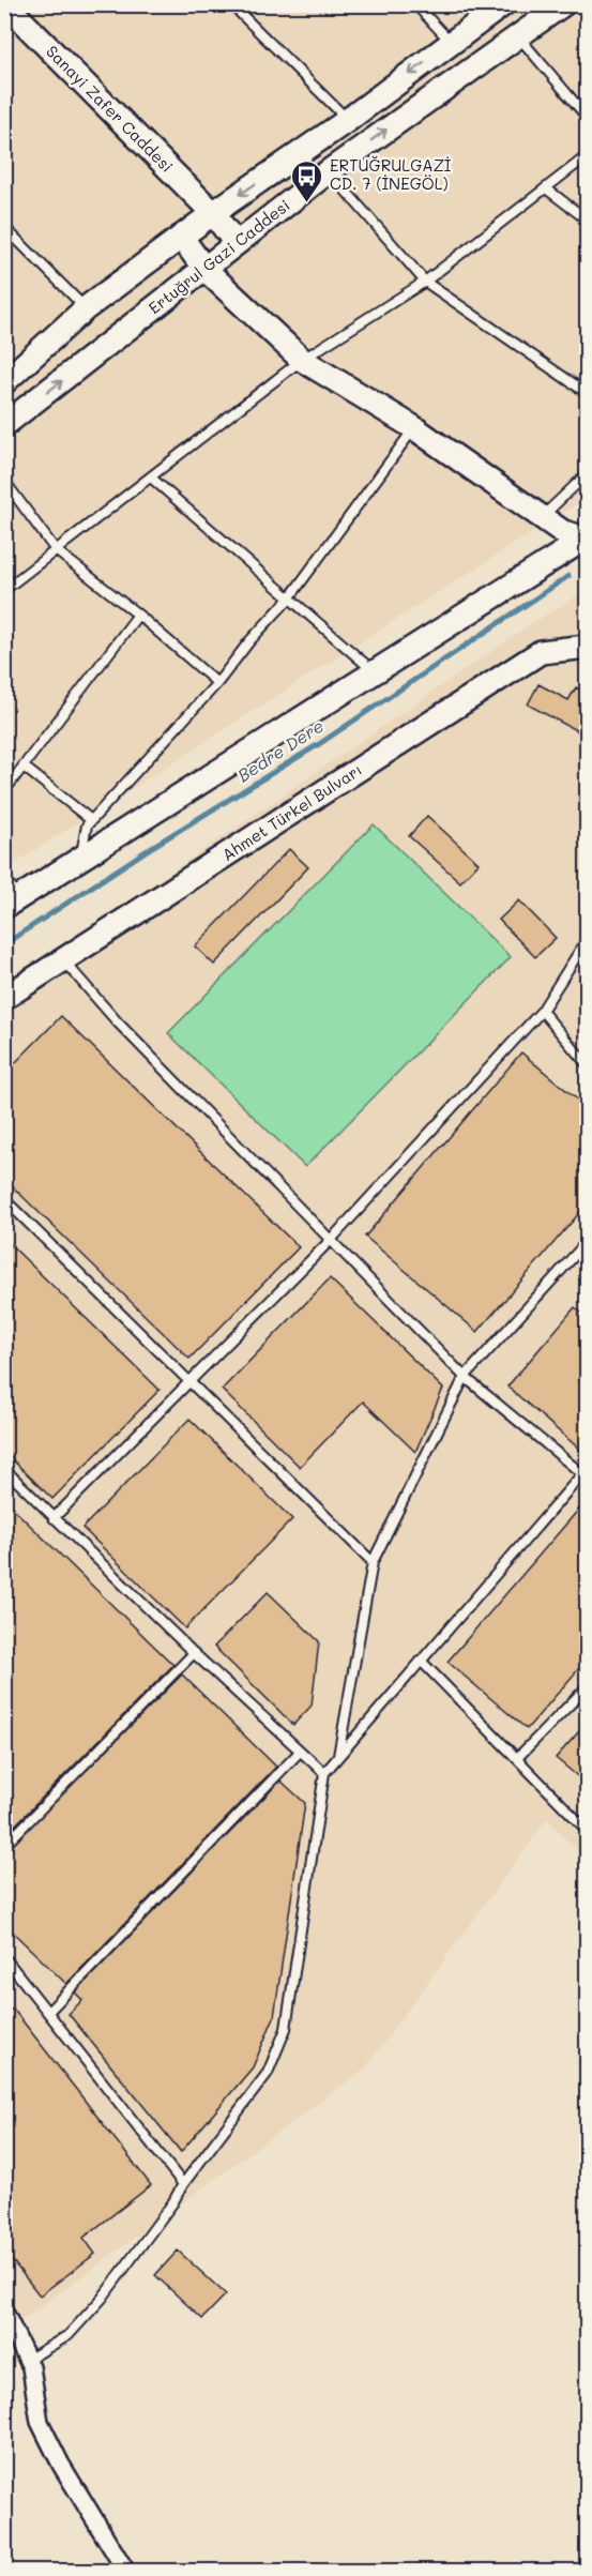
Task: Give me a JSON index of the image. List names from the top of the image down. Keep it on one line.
{"streets":{"street":["Sanayi Zafer Caddesi","Ertuğrul Gazi Caddesi","Ahmet Türkel Bulvarı"]},"crossings":[["Sanayi Zafer Caddesi","Ertuğrul Gazi Caddesi"]],"water":["Bedre Dere"],"places":{"bus stop":["ERTUĞRULGAZİ CD. 7 (İNEGÖL)"]}}
